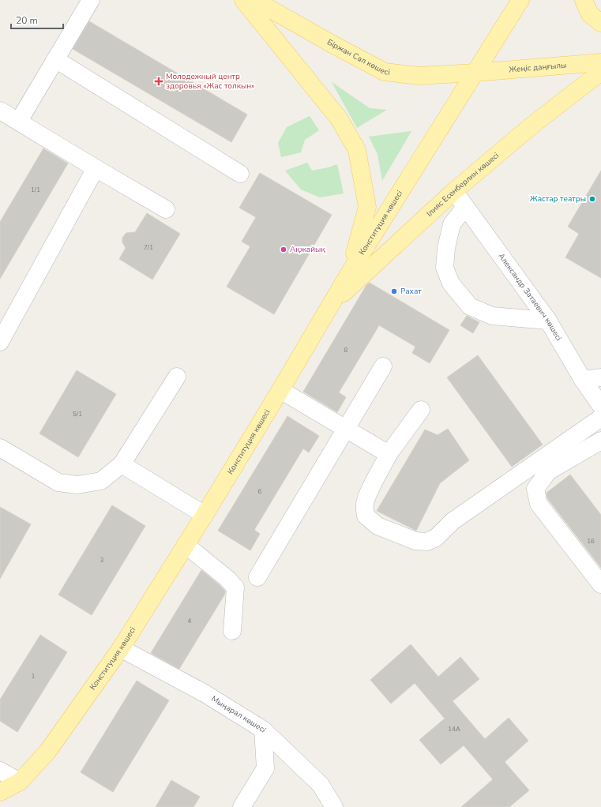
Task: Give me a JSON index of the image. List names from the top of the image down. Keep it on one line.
{"streets":{"main road":["Біржан Сал көшесі","Жеңіс даңғылы","Ілияс Есенберлин көшесі","Конституция көшесі"],"street":["Александр Затаевич көшесі","Мыңарал көшесі"]},"crossings":[["Біржан Сал көшесі","Жеңіс даңғылы"],["Біржан Сал көшесі","Конституция көшесі"],["Жеңіс даңғылы","Конституция көшесі"],["Ілияс Есенберлин көшесі","Конституция көшесі"],["Ілияс Есенберлин көшесі","Александр Затаевич көшесі"],["Конституция көшесі","Мыңарал көшесі"]],"places":{"health":["Молодежный центр здоровья «Жас толкын»"],"other":["Жастар театры","Ақжайық","Рахат"]},"house_numbers":["1/1","7/1","8","5/1","6","16","3","4","1","14А"],"scale_bar":"20 m"}
